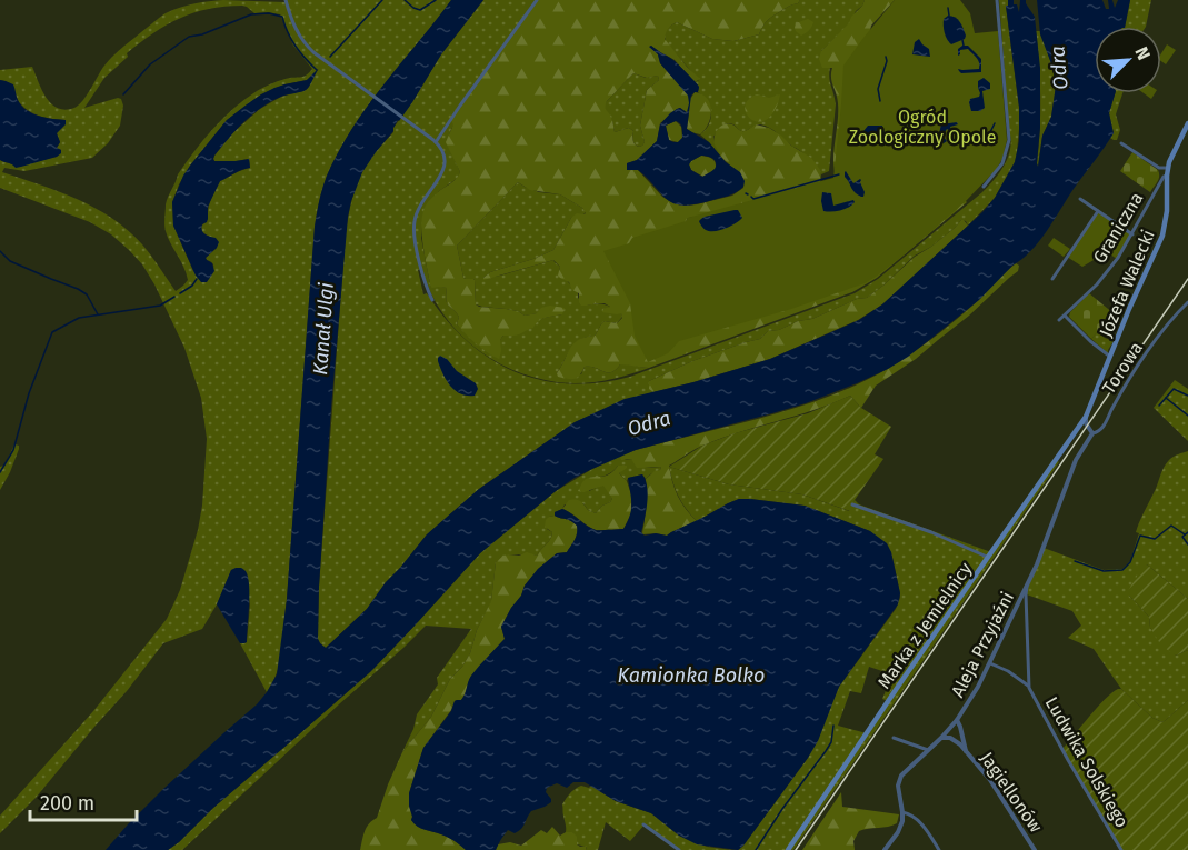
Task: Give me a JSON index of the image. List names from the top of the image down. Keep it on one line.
{"streets":{"main road":["Józefa Walecki","Marka z Jemielnicy"],"street":["Graniczna","Torowa","Aleja Przyjaźni","Ludwika Solskiego","Jagiellonów"]},"crossings":[["Graniczna","Józefa Walecki"],["Józefa Walecki","Marka z Jemielnicy"],["Torowa","Aleja Przyjaźni"],["Aleja Przyjaźni","Ludwika Solskiego"],["Aleja Przyjaźni","Jagiellonów"]],"water":["Odra","Kanał Ulgi","Kamionka Bolko"],"parks":["Ogród Zoologiczny Opole"],"scale_bar":"200 m","north":"top right"}
